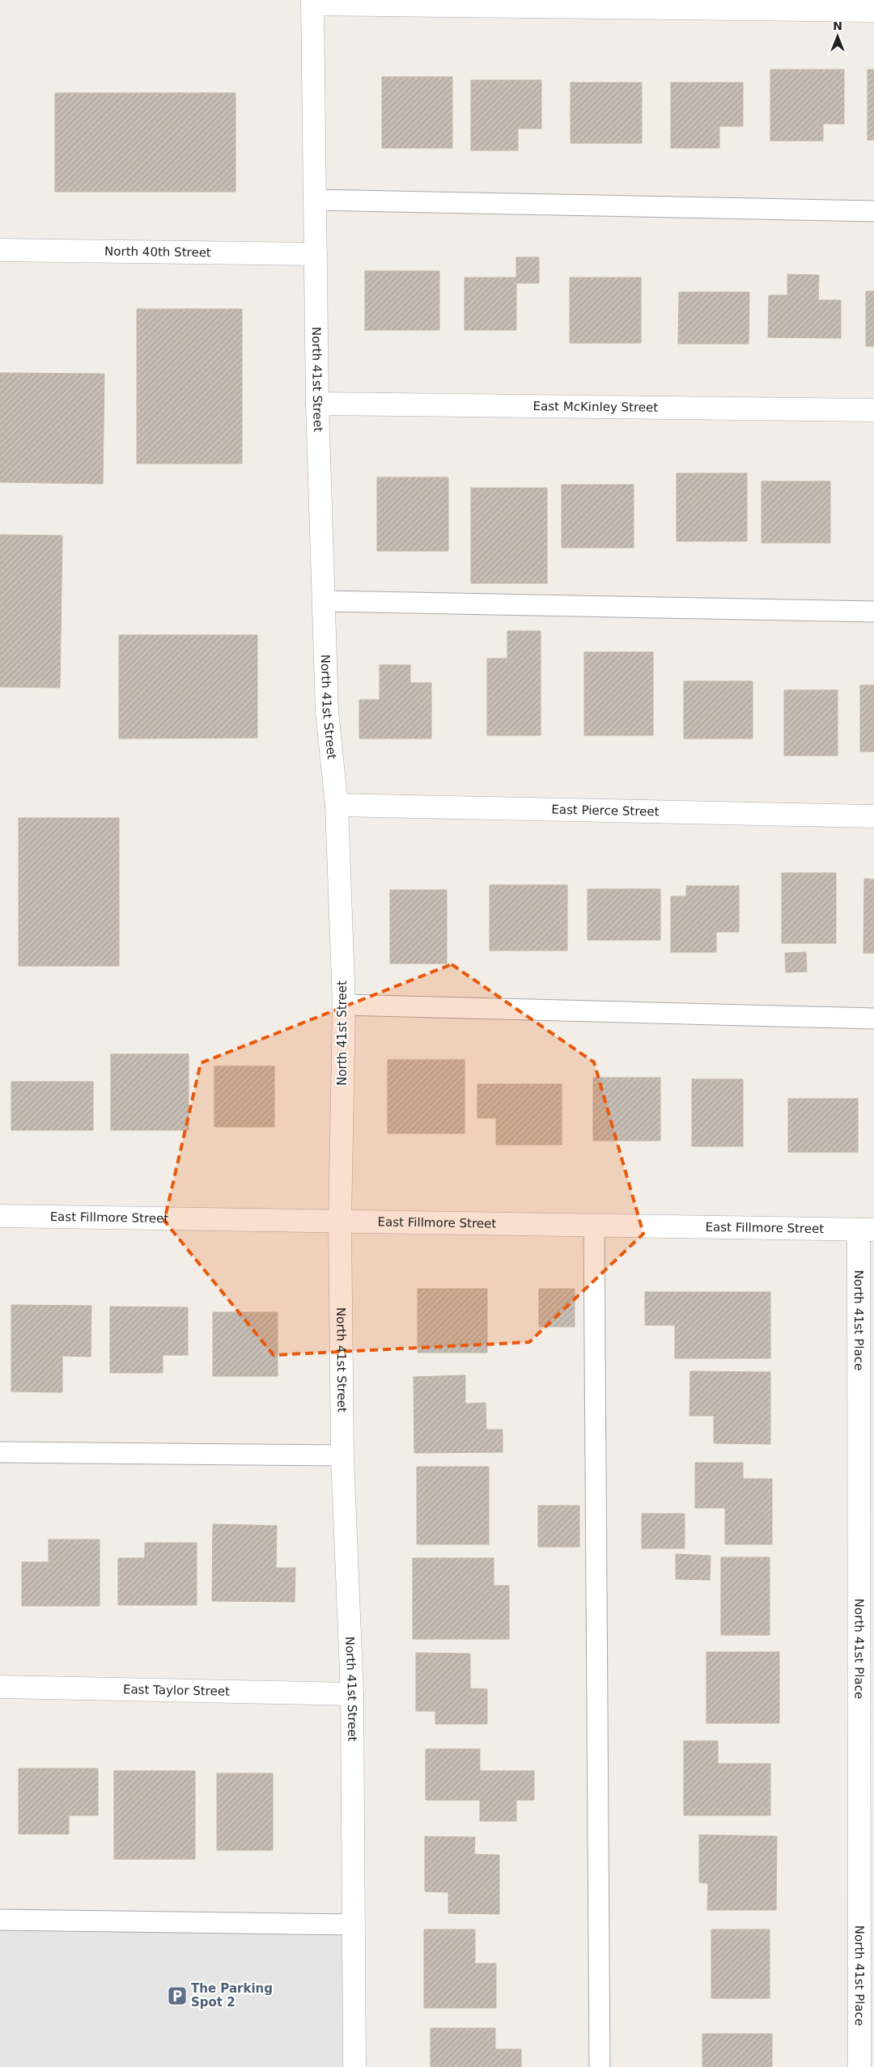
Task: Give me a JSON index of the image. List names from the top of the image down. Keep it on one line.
{"streets":{"street":["North 40th Street","North 41st Street","East McKinley Street","East Pierce Street","East Fillmore Street","North 41st Place","East Taylor Street"]},"crossings":[["North 40th Street","North 41st Street"],["North 41st Street","East McKinley Street"],["North 41st Street","East Pierce Street"],["North 41st Street","East Fillmore Street"],["North 41st Street","East Taylor Street"],["East Fillmore Street","North 41st Place"]],"places":{"parking":["The Parking Spot 2"]},"north":"top"}
